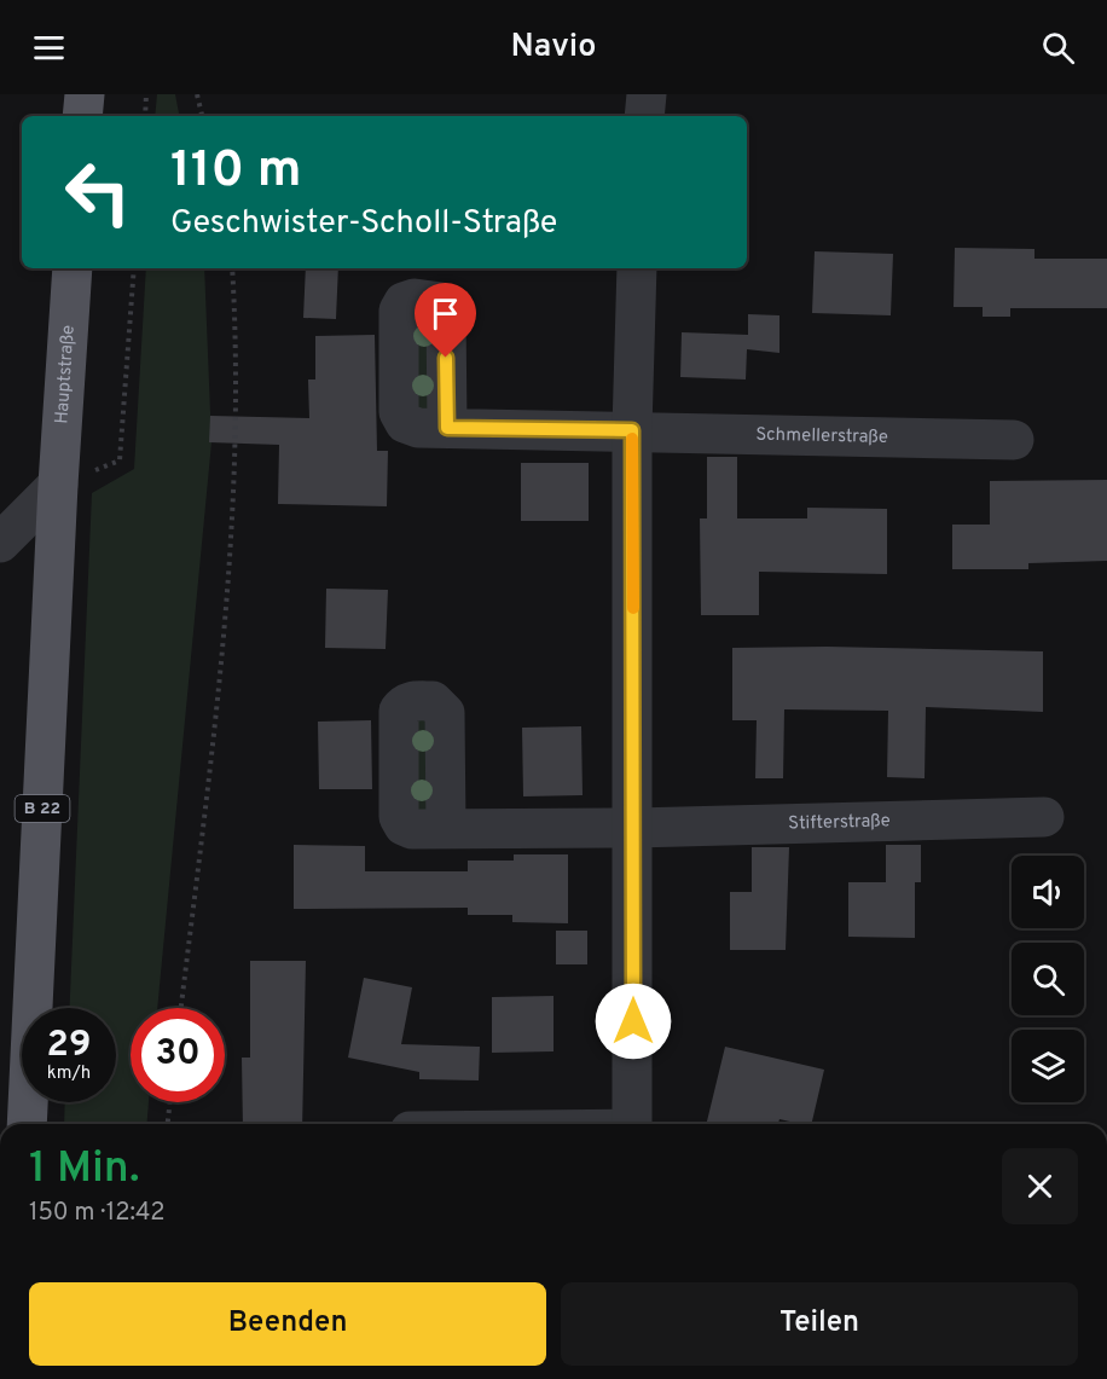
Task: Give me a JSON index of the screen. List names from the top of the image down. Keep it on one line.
{"streets":{"main road":["Hauptstraße","B 22"],"street":["Schmellerstraße","Stifterstraße"]},"crossings":[["Hauptstraße","B 22"]],"page":{"header":"Navio","turn":["110 m","Geschwister-Scholl-Straße"],"speed":"29 km/h","limit":"30","heading":["1 Min.","150 m · 12:42"],"buttons":["Beenden","Teilen"]}}
